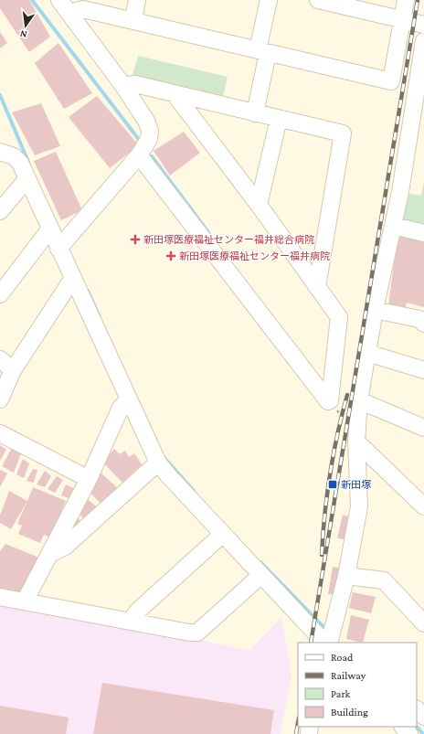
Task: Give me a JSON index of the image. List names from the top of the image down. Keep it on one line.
{"places":{"health":["新田塚医療福祉センター福井総合病院","新田塚医療福祉センター福井病院"],"transit":["新田塚"]},"legend":["Road","Railway","Park","Building"],"north":"bottom"}
